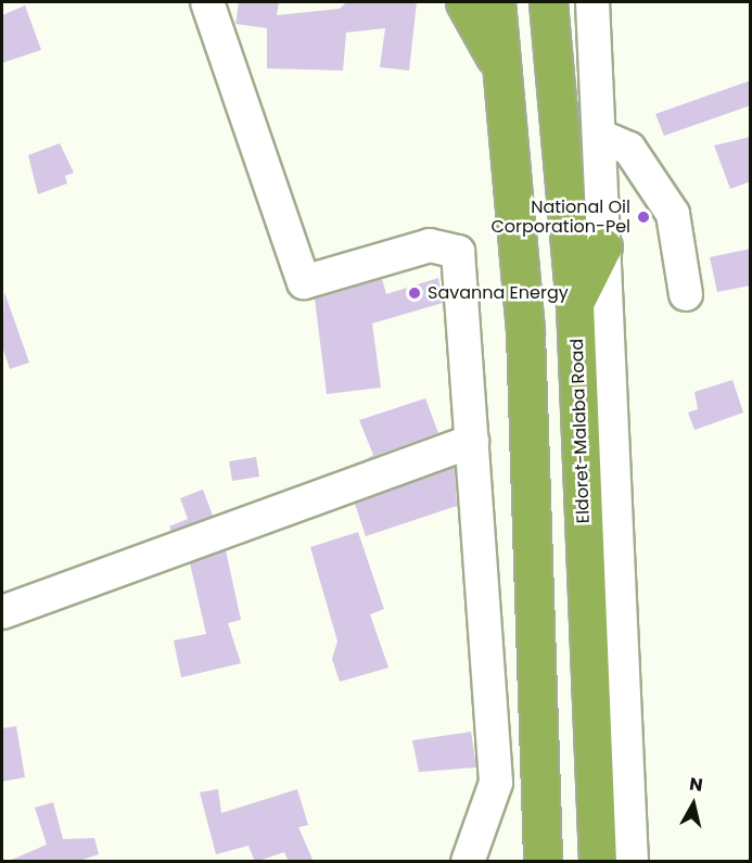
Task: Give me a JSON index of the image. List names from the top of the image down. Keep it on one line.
{"streets":{"highway":["Eldoret-Malaba Road"]},"places":["National Oil Corporation-Pel","Savanna Energy"],"north":"top"}
